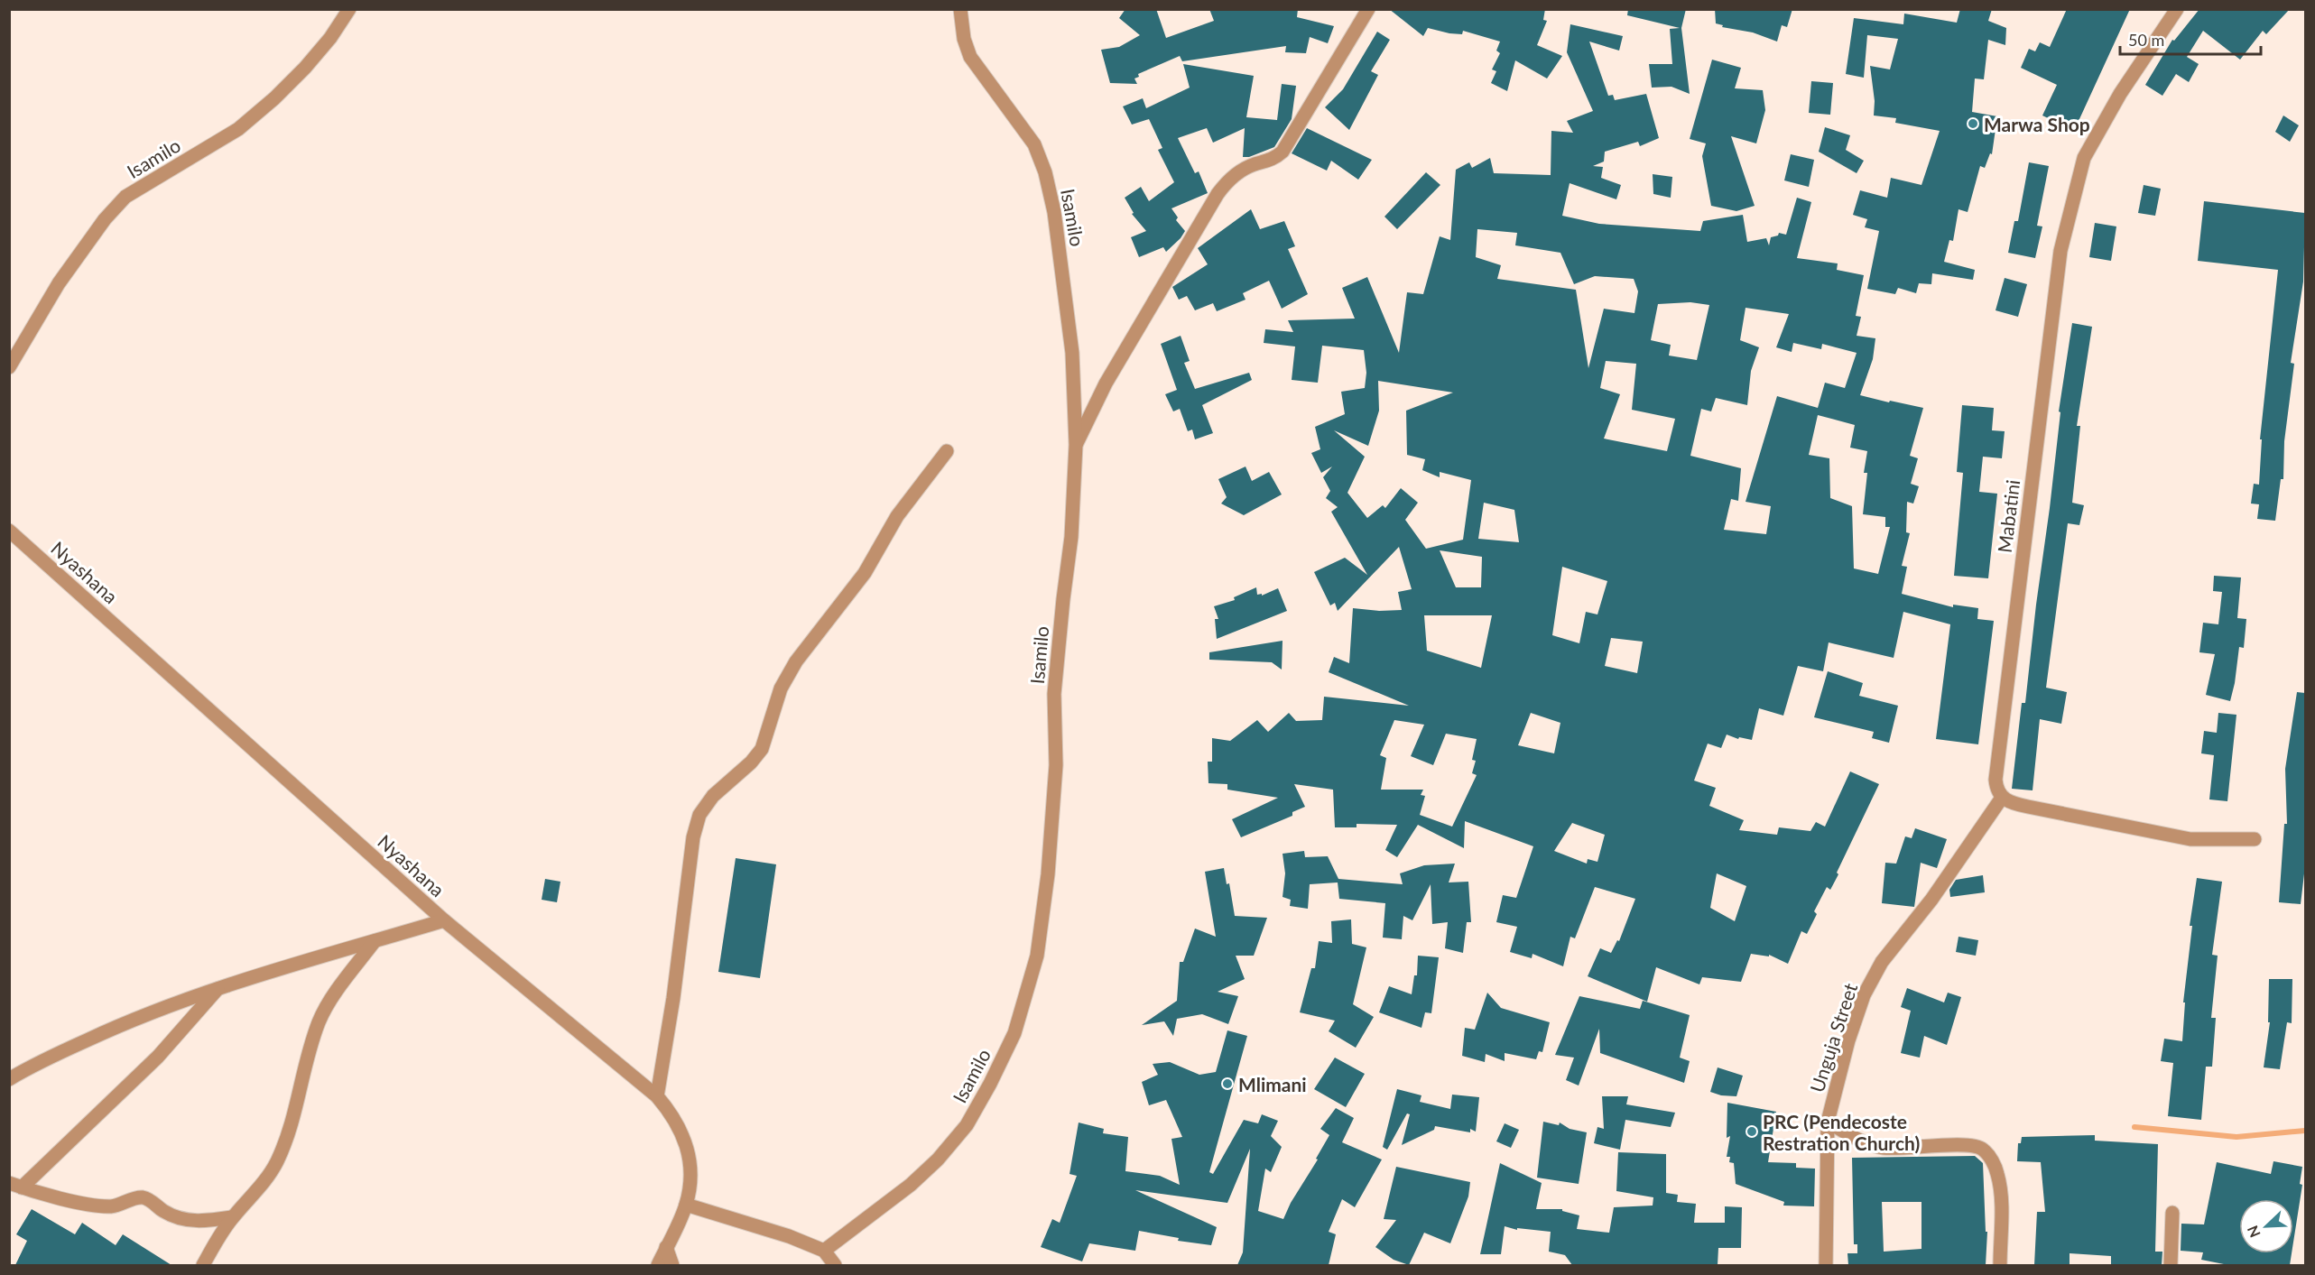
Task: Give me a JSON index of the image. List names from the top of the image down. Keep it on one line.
{"streets":{"street":["Isamilo","Mabatini","Nyashana","Unguja Street"]},"crossings":[["Mabatini","Unguja Street"]],"places":["Marwa Shop","Mlimani","PRC (Pendecoste Restration Church)"],"scale_bar":"50 m","north":"bottom left"}
